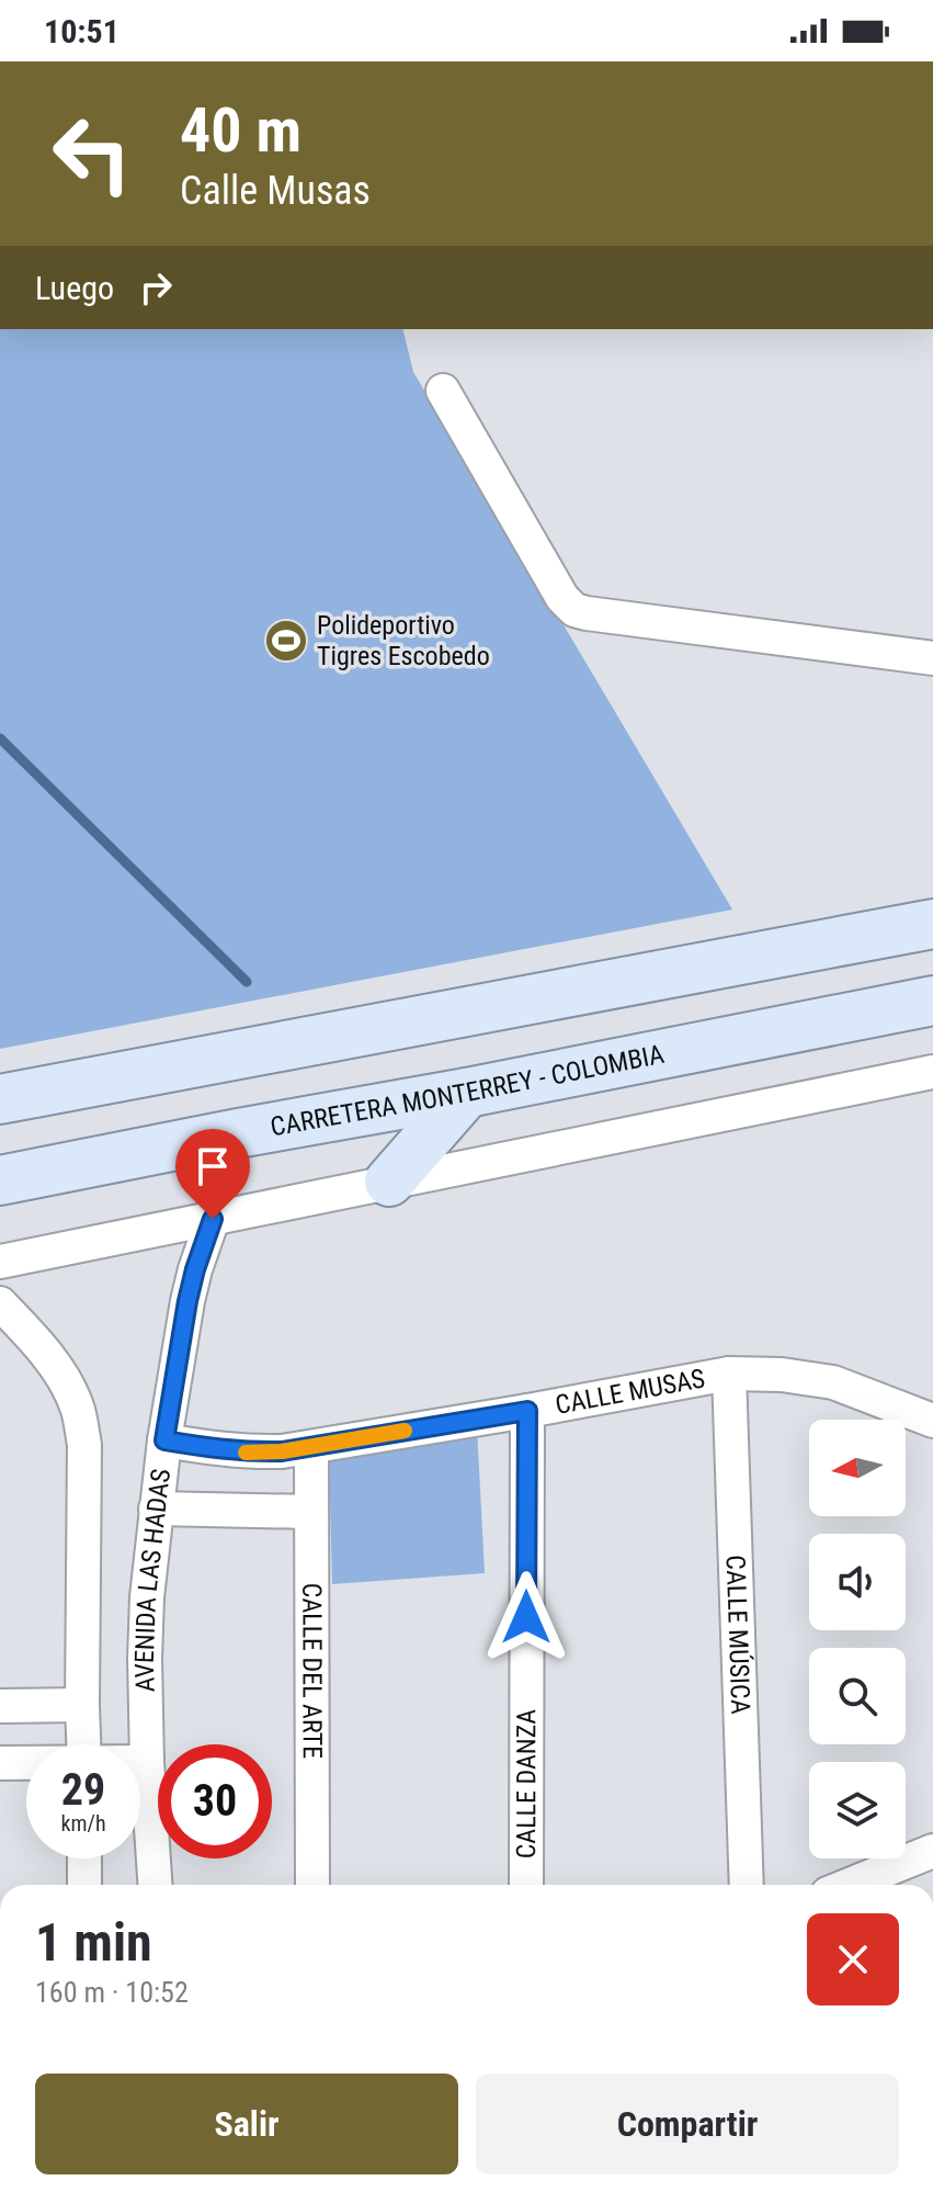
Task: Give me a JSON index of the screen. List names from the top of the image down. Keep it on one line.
{"streets":{"main road":["CARRETERA MONTERREY - COLOMBIA"],"street":["CALLE MUSAS","AVENIDA LAS HADAS","CALLE MÚSICA","CALLE DEL ARTE","CALLE DANZA"]},"crossings":[["CALLE MUSAS","AVENIDA LAS HADAS"],["CALLE MUSAS","CALLE MÚSICA"],["CALLE MUSAS","CALLE DEL ARTE"],["CALLE MUSAS","CALLE DANZA"]],"places":{"sports":["Polideportivo Tigres Escobedo"]},"north":"left","page":{"status":"10:51","turn":["40 m","Calle Musas"],"then":"Luego","speed":"29 km/h","limit":"30","heading":["1 min","160 m · 10:52"],"buttons":["Salir","Compartir"]}}
